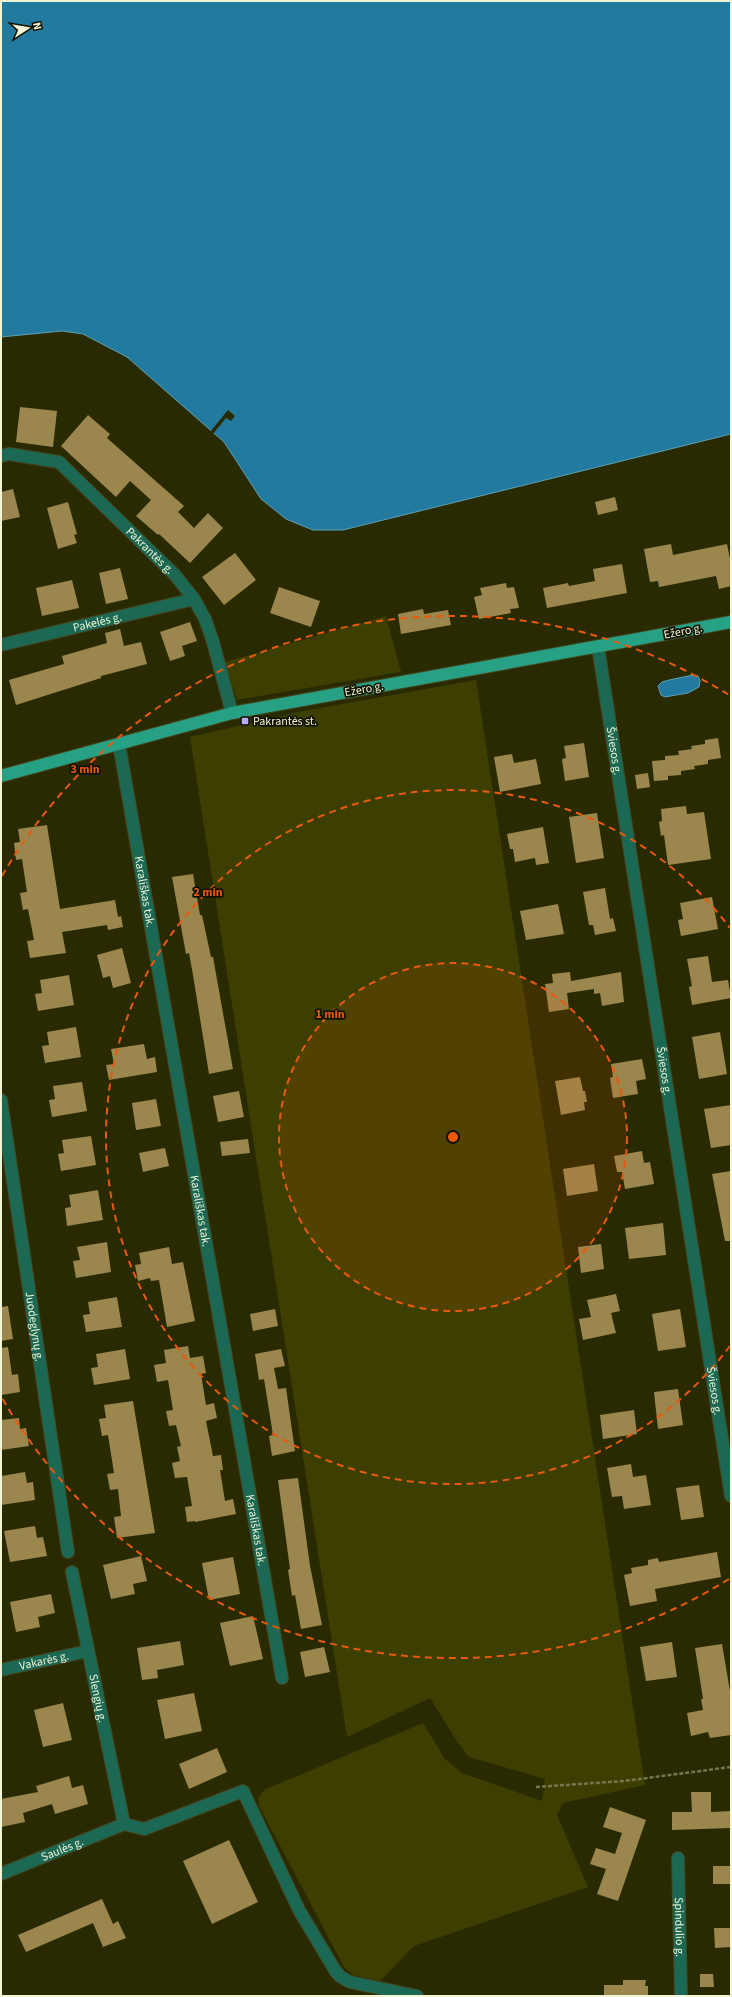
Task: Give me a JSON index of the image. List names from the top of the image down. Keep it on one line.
{"streets":{"main road":["Ežero g."],"street":["Pakrantės g.","Pakelės g.","Šviesos g.","Karališkas tak.","Juodeglynų g.","Vakarės g.","Slengių g.","Saulės g.","Spindulio g."]},"crossings":[["Pakrantės g.","Pakelės g."],["Pakrantės g.","Ežero g."],["Ežero g.","Šviesos g."],["Ežero g.","Karališkas tak."],["Vakarės g.","Slengių g."],["Slengių g.","Saulės g."]],"places":{"transit":["Pakrantės st."]},"north":"right","rings":["3 min","2 min","1 min"]}
